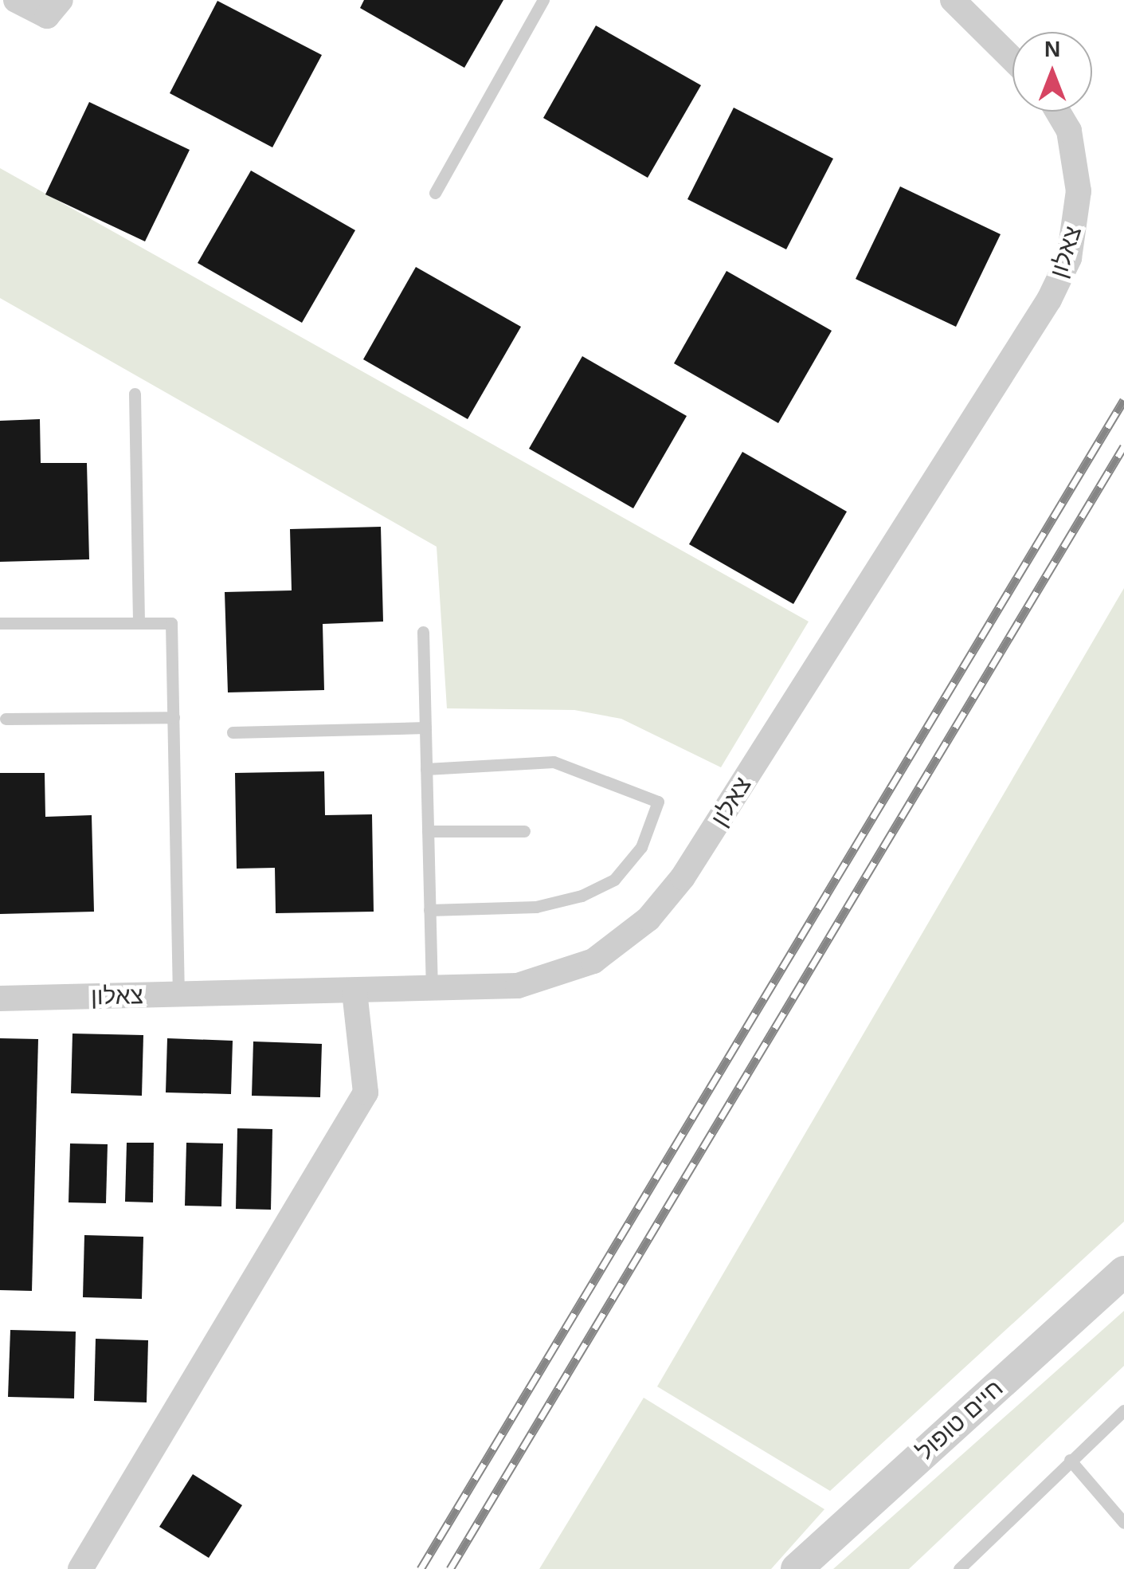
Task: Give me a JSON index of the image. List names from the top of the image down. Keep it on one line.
{"streets":{"street":["צאלון","חיים טופול"]},"north":"top"}
